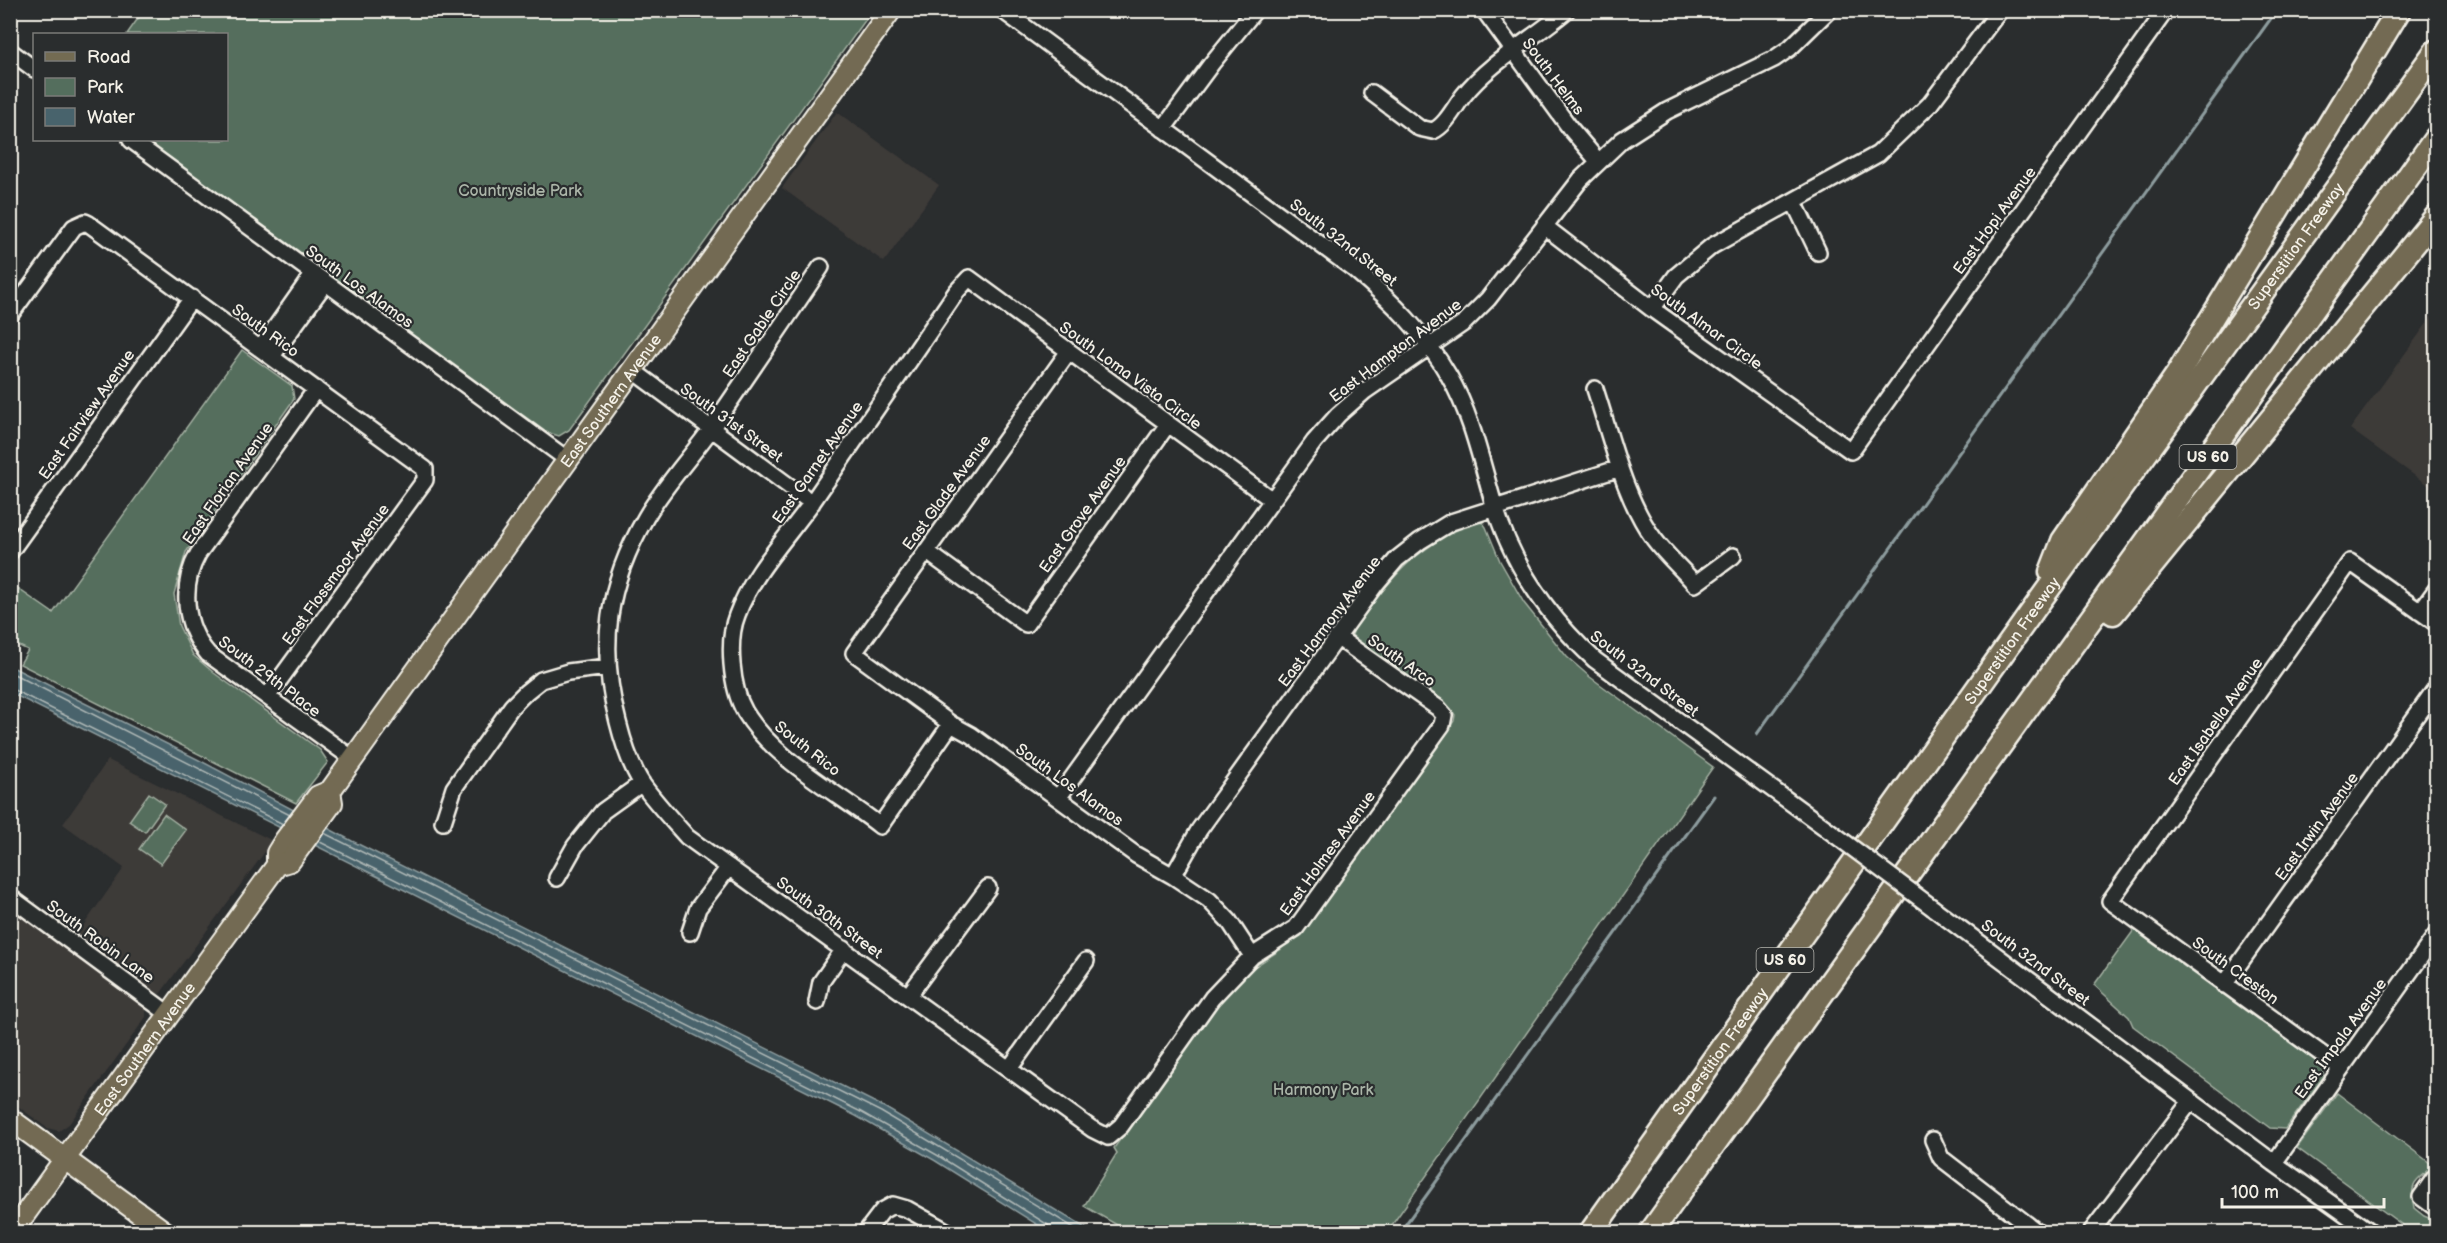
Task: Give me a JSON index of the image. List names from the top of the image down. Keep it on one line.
{"streets":{"highway":["Superstition Freeway","US 60"],"main road":["East Southern Avenue"],"street":["South Helms","East Hopi Avenue","South 32nd Street","South Los Alamos","East Gable Circle","South Almar Circle","South Rico","East Hampton Avenue","South Loma Vista Circle","East Fairview Avenue","South 31st Street","East Garnet Avenue","East Florian Avenue","East Glade Avenue","East Grove Avenue","East Flossmoor Avenue","East Harmony Avenue","South Arco","South 29th Place","East Isabella Avenue","East Irwin Avenue","East Holmes Avenue","South 30th Street","South Robin Lane","South Creston","East Impala Avenue"]},"crossings":[["South Helms","East Hampton Avenue"],["East Hopi Avenue","South Almar Circle"],["South 32nd Street","East Hampton Avenue"],["South 32nd Street","East Harmony Avenue"],["South 32nd Street","East Impala Avenue"],["South Los Alamos","South Rico"],["South Los Alamos","East Hampton Avenue"],["South Los Alamos","East Southern Avenue"],["South Los Alamos","East Glade Avenue"],["South Los Alamos","East Harmony Avenue"],["South Los Alamos","East Holmes Avenue"],["East Gable Circle","South 31st Street"],["East Gable Circle","South 30th Street"],["South Almar Circle","East Hampton Avenue"],["South Rico","East Fairview Avenue"],["South Rico","East Garnet Avenue"],["South Rico","East Florian Avenue"],["South Rico","East Flossmoor Avenue"],["East Hampton Avenue","South Loma Vista Circle"],["South Loma Vista Circle","East Garnet Avenue"],["South Loma Vista Circle","East Glade Avenue"],["South Loma Vista Circle","East Grove Avenue"],["East Southern Avenue","South 31st Street"],["East Southern Avenue","South 29th Place"],["East Southern Avenue","South Robin Lane"],["South 31st Street","East Garnet Avenue"],["East Florian Avenue","South 29th Place"],["East Glade Avenue","East Grove Avenue"],["East Flossmoor Avenue","South 29th Place"],["East Harmony Avenue","South Arco"],["South Arco","East Holmes Avenue"],["East Isabella Avenue","South Creston"],["East Irwin Avenue","South Creston"],["East Holmes Avenue","South 30th Street"],["South Creston","East Impala Avenue"]],"parks":["Countryside Park","Harmony Park"],"legend":["Road","Park","Water"],"scale_bar":"100 m"}
